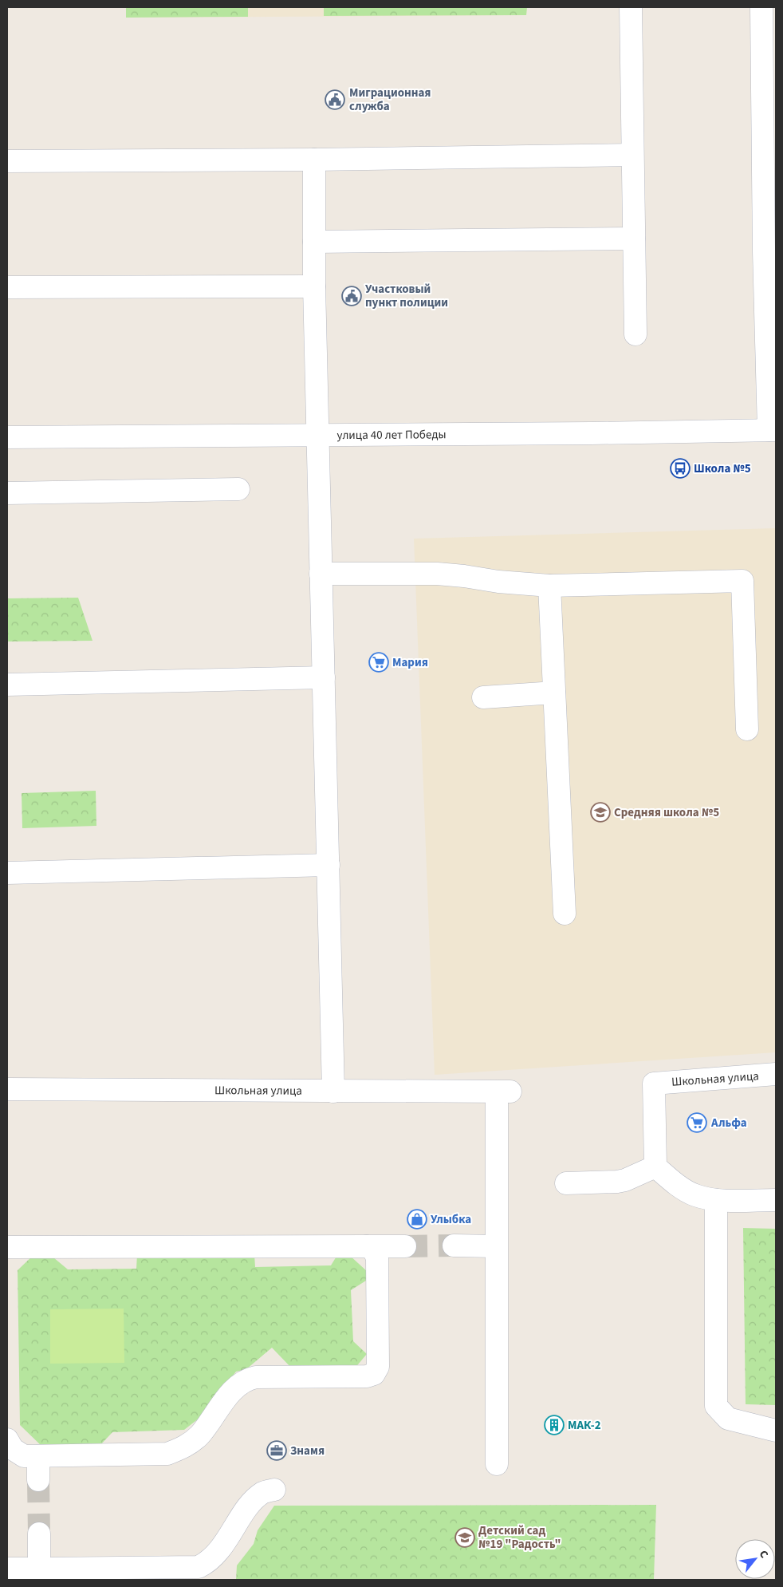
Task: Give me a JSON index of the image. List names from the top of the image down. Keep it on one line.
{"streets":{"street":["улица 40 лет Победы","Школьная улица"]},"places":{"public building":["Миграционная служба","Участковый пункт полиции"],"bus stop":["Школа №5"],"supermarket":["Мария","Альфа"],"school or university":["Средняя школа №5","Детский сад №19 \"Радость\""],"shop":["Улыбка"],"building":["МАК-2"],"office":["Знамя"]},"north":"top right"}
